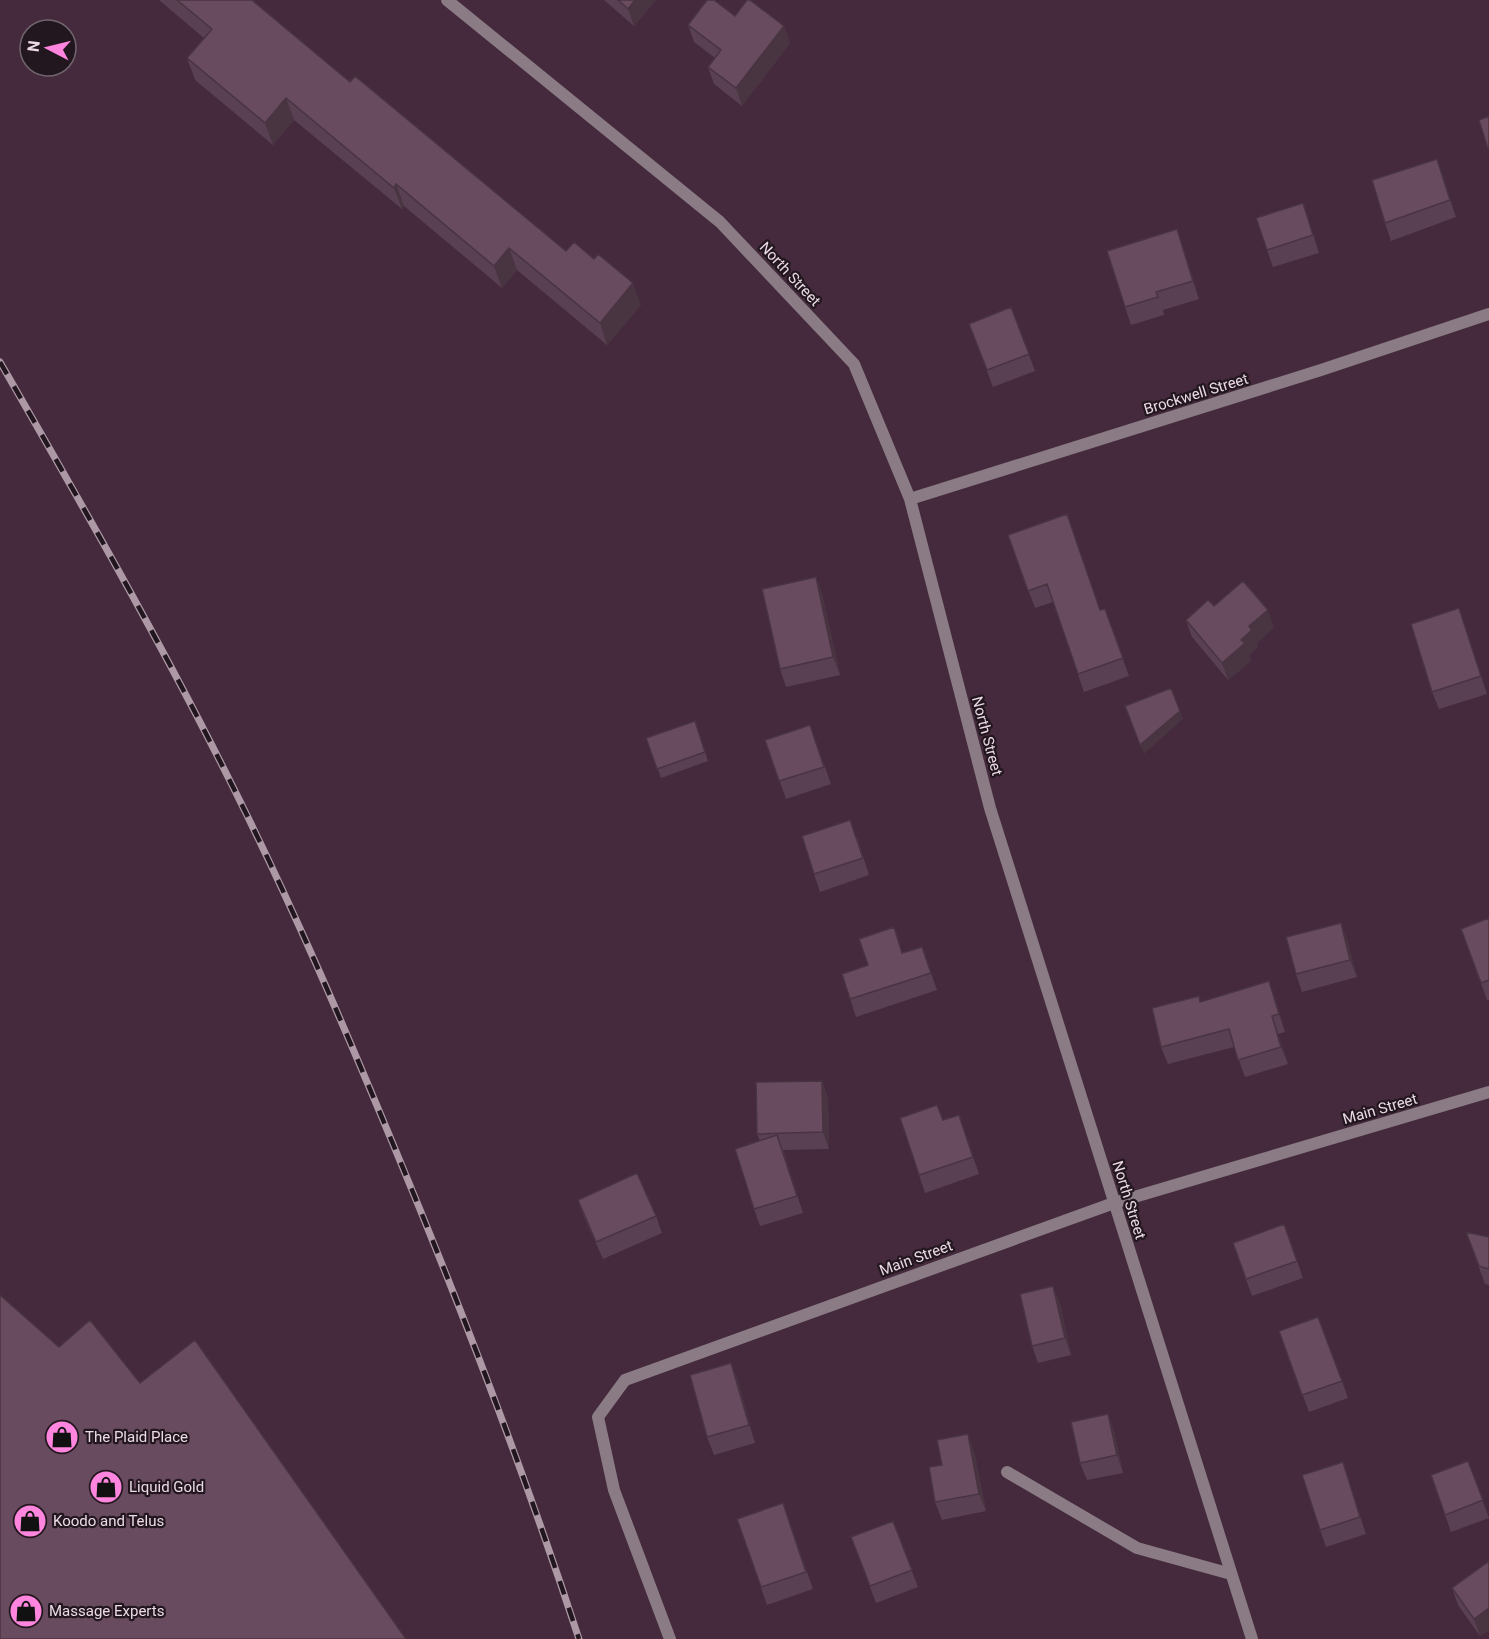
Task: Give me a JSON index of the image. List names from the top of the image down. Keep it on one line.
{"streets":{"street":["North Street","Brockwell Street","Main Street"]},"crossings":[["North Street","Brockwell Street"],["North Street","Main Street"]],"places":{"shop":["The Plaid Place","Liquid Gold","Koodo and Telus","Massage Experts"]},"north":"left"}
